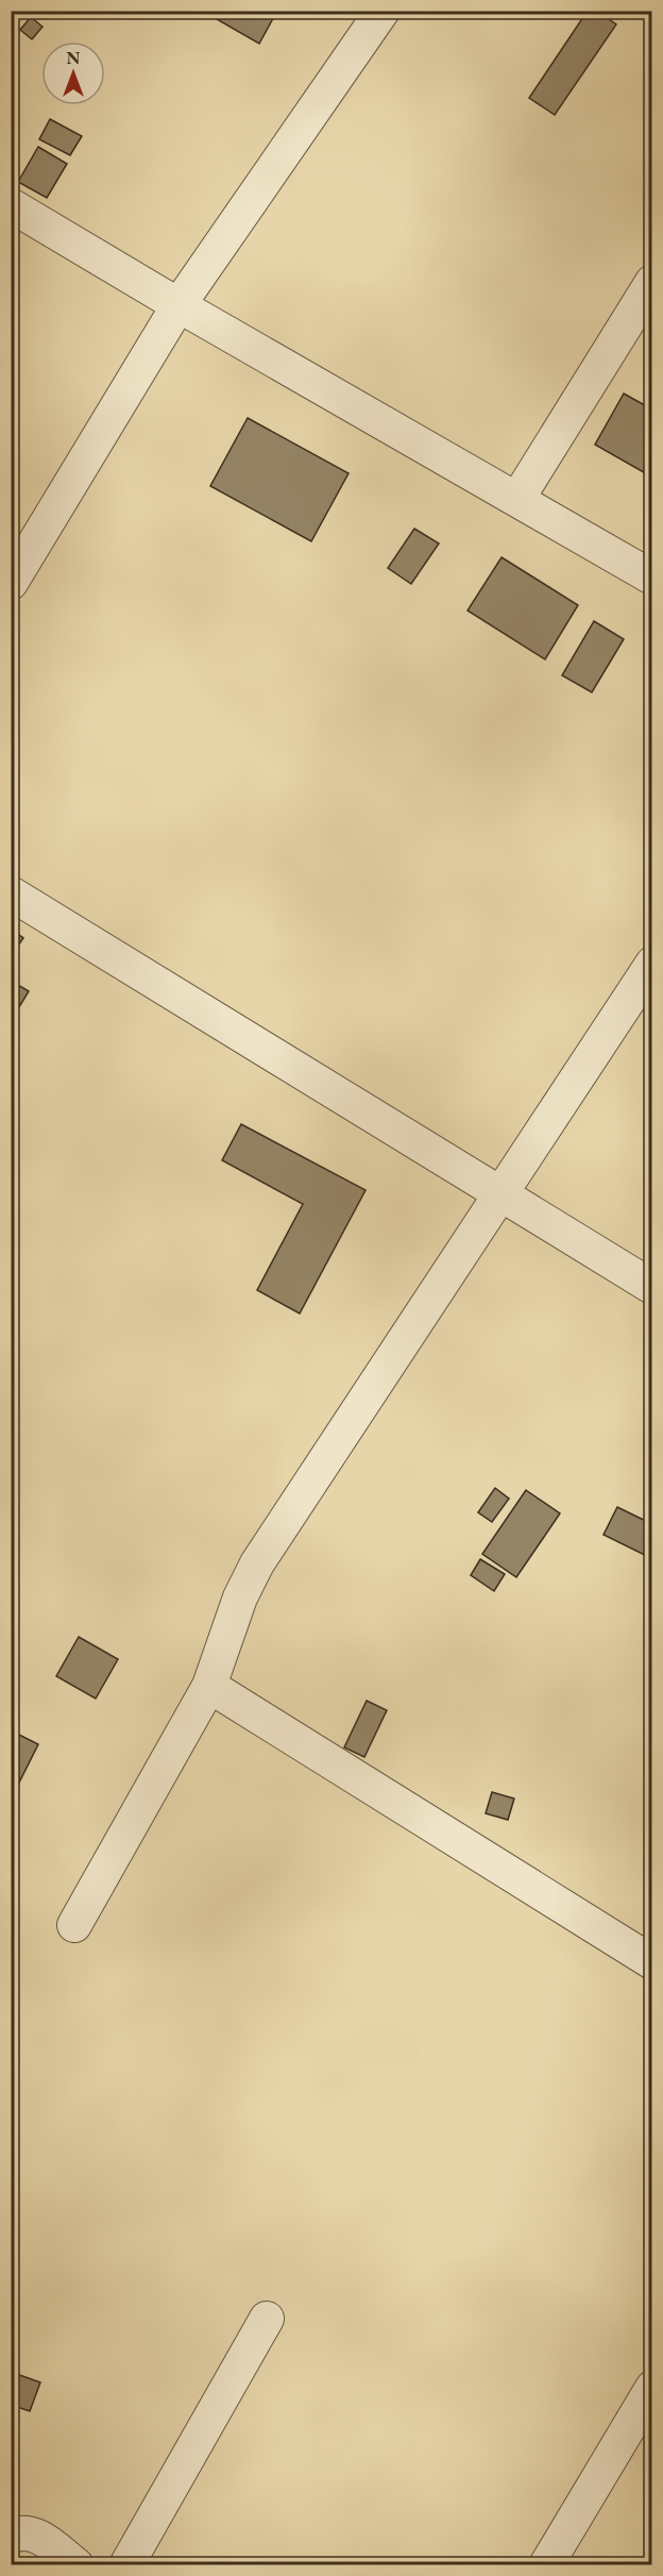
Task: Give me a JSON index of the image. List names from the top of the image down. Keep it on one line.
{"north":"top"}
